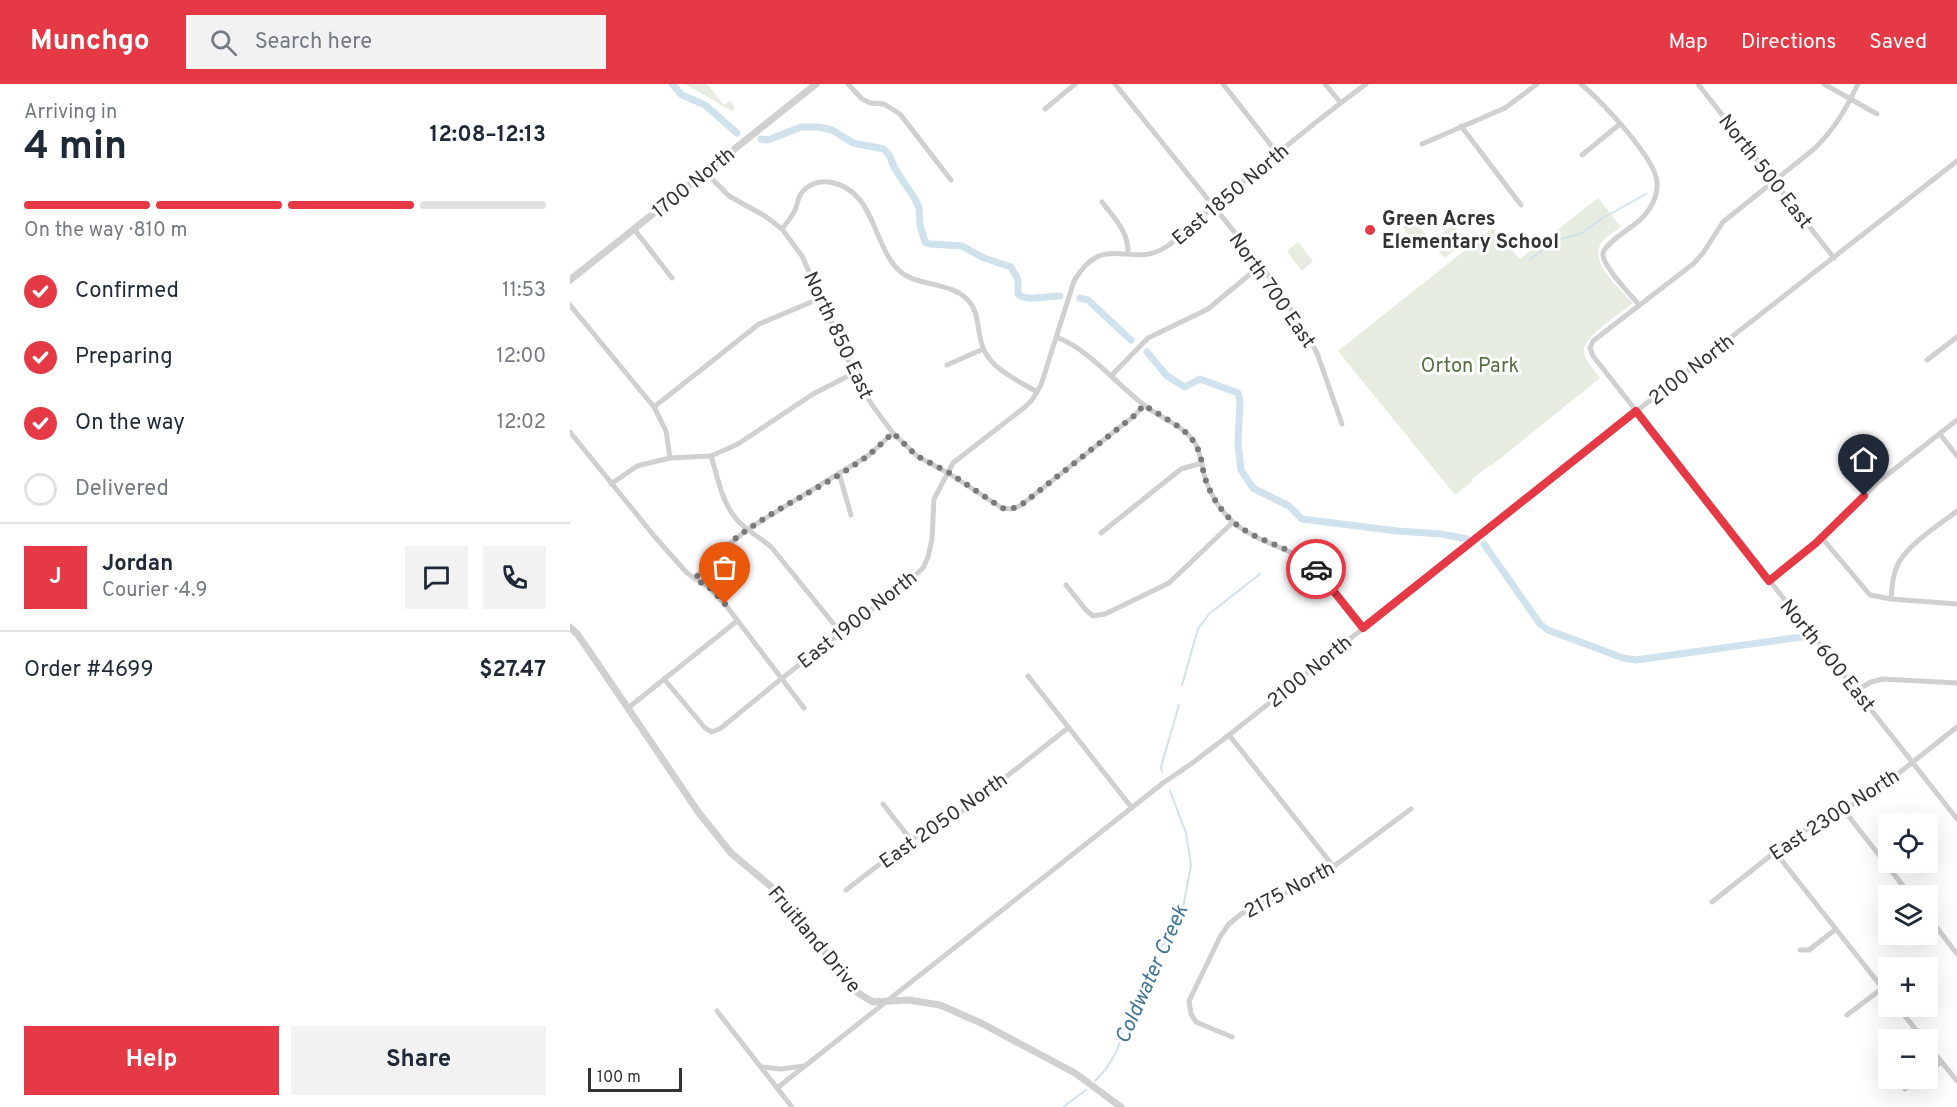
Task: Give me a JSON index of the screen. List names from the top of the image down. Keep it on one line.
{"streets":{"street":["North 500 East","1700 North","East 1850 North","North 700 East","North 850 East","2100 North","East 1900 North","North 600 East","East 2300 North","East 2050 North","2175 North","Fruitland Drive"]},"crossings":[["North 500 East","2100 North"],["1700 North","North 850 East"],["East 1850 North","North 700 East"],["East 1850 North","North 850 East"],["East 1850 North","East 1900 North"],["North 850 East","East 1900 North"],["2100 North","North 600 East"],["2100 North","Fruitland Drive"],["North 600 East","East 2300 North"]],"water":["Coldwater Creek"],"parks":["Orton Park"],"places":["Green Acres Elementary School"],"scale_bar":"100 m","page":{"header":"Munchgo","search":"Search here","nav":["Map","Directions","Saved"],"heading":["4 min","Arriving in","12:08–12:13"],"panel":["Jordan","Courier · 4.9","Order #4699","$27.47"],"bar":"On the way · 810 m","list":[["Confirmed","11:53"],["Preparing","12:00"],["On the way","12:02"],"Delivered"],"round":"J","map_buttons":["+","−"],"buttons":["Help","Share"],"scale":"100 m"}}
